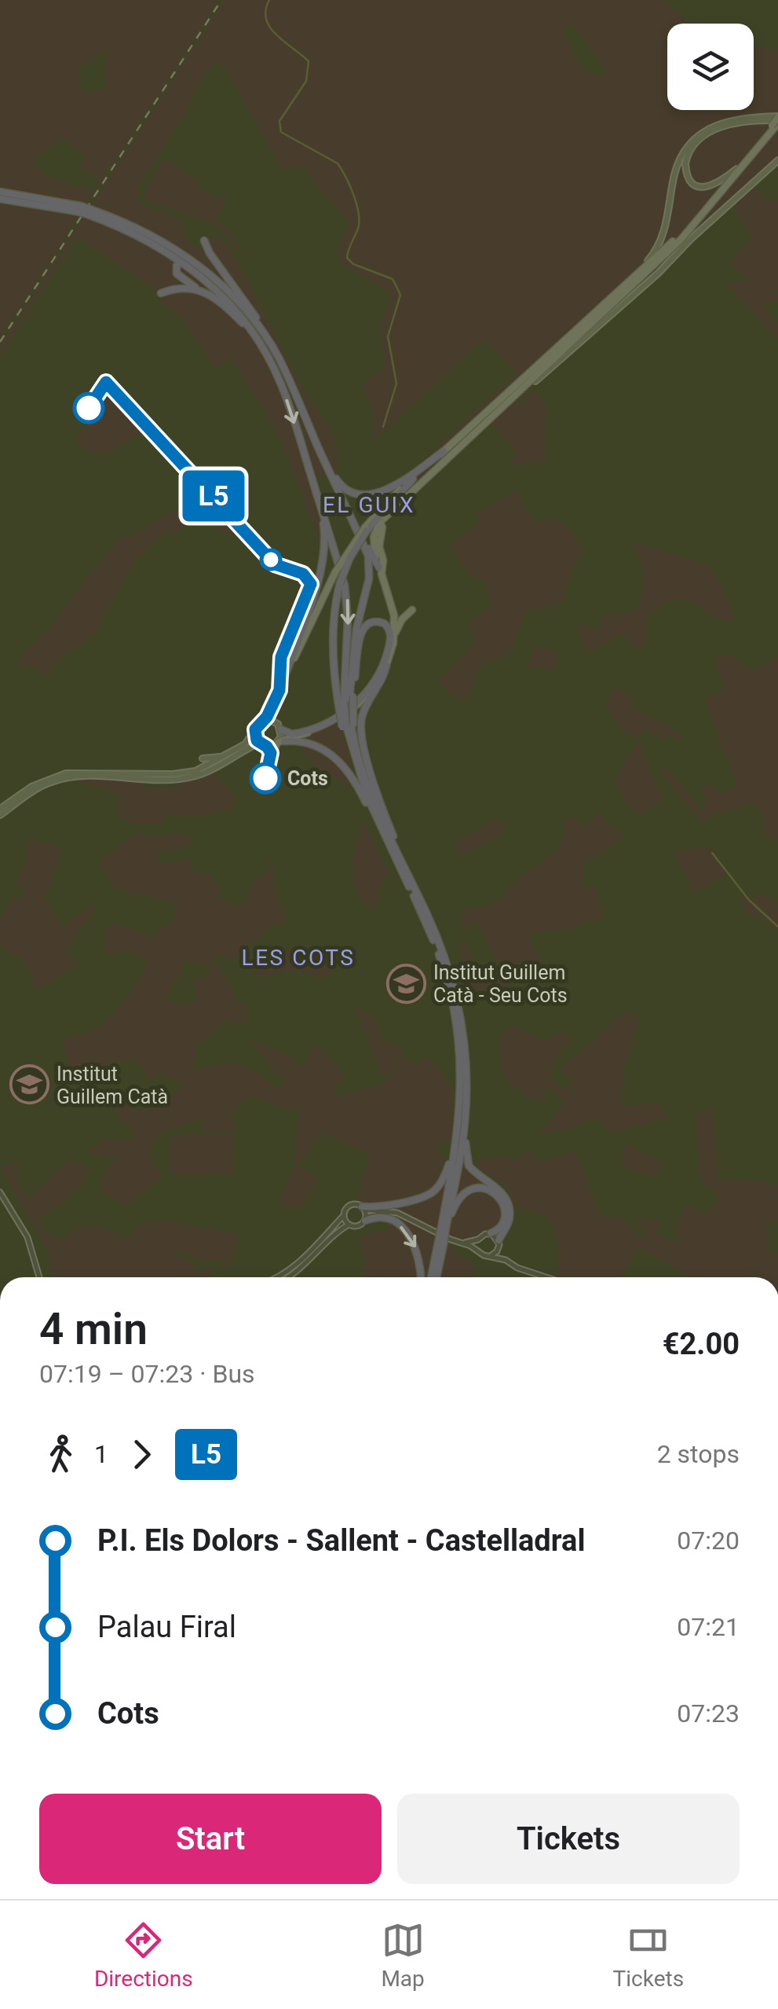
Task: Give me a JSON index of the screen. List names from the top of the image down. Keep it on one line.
{"districts":["EL GUIX","LES COTS"],"places":{"other":["Cots"],"school or university":["Institut Guillem Catà - Seu Cots","Institut Guillem Catà"]},"lines":["bus line L5"],"page":{"on_map":"L5","heading":["4 min","07:19 – 07:23 · Bus","€2.00"],"legs":["1","L5","2 stops"],"list":[{"name":"P.I. Els Dolors - Sallent - Castelladral","value":"07:20"},{"name":"Palau Firal","value":"07:21"},{"name":"Cots","value":"07:23"}],"buttons":["Start","Tickets"],"tabs":["Directions","Map","Tickets"]}}
